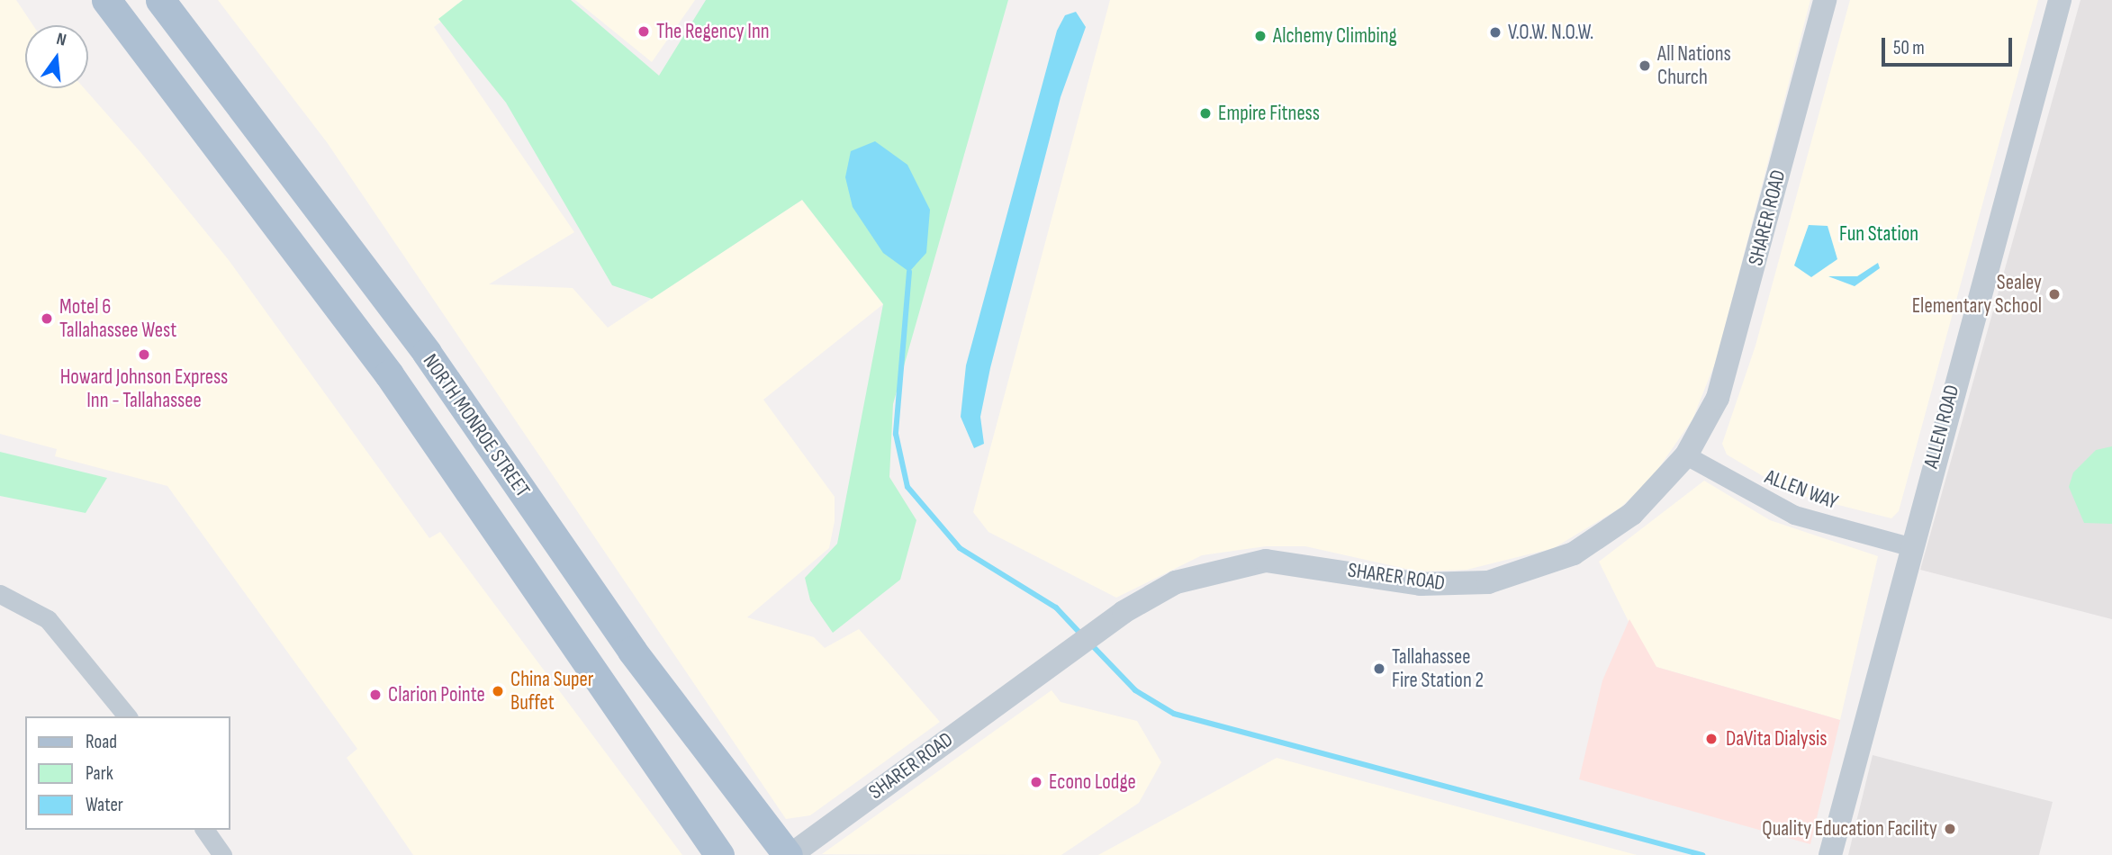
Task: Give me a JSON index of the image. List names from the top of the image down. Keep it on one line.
{"streets":{"main road":["NORTH MONROE STREET"],"street":["SHARER ROAD","ALLEN ROAD","ALLEN WAY"]},"crossings":[["SHARER ROAD","NORTH MONROE STREET"],["SHARER ROAD","ALLEN WAY"],["ALLEN ROAD","ALLEN WAY"]],"parks":["Fun Station"],"places":["The Regency Inn","V.O.W. N.O.W.","Alchemy Climbing","All Nations Church","Empire Fitness","Sealey Elementary School","Motel 6 Tallahassee West","Howard Johnson Express Inn - Tallahassee","Tallahassee Fire Station 2","China Super Buffet","Clarion Pointe","DaVita Dialysis","Econo Lodge","Quality Education Facility"],"legend":["Road","Park","Water"],"scale_bar":"50 m","north":"top"}
